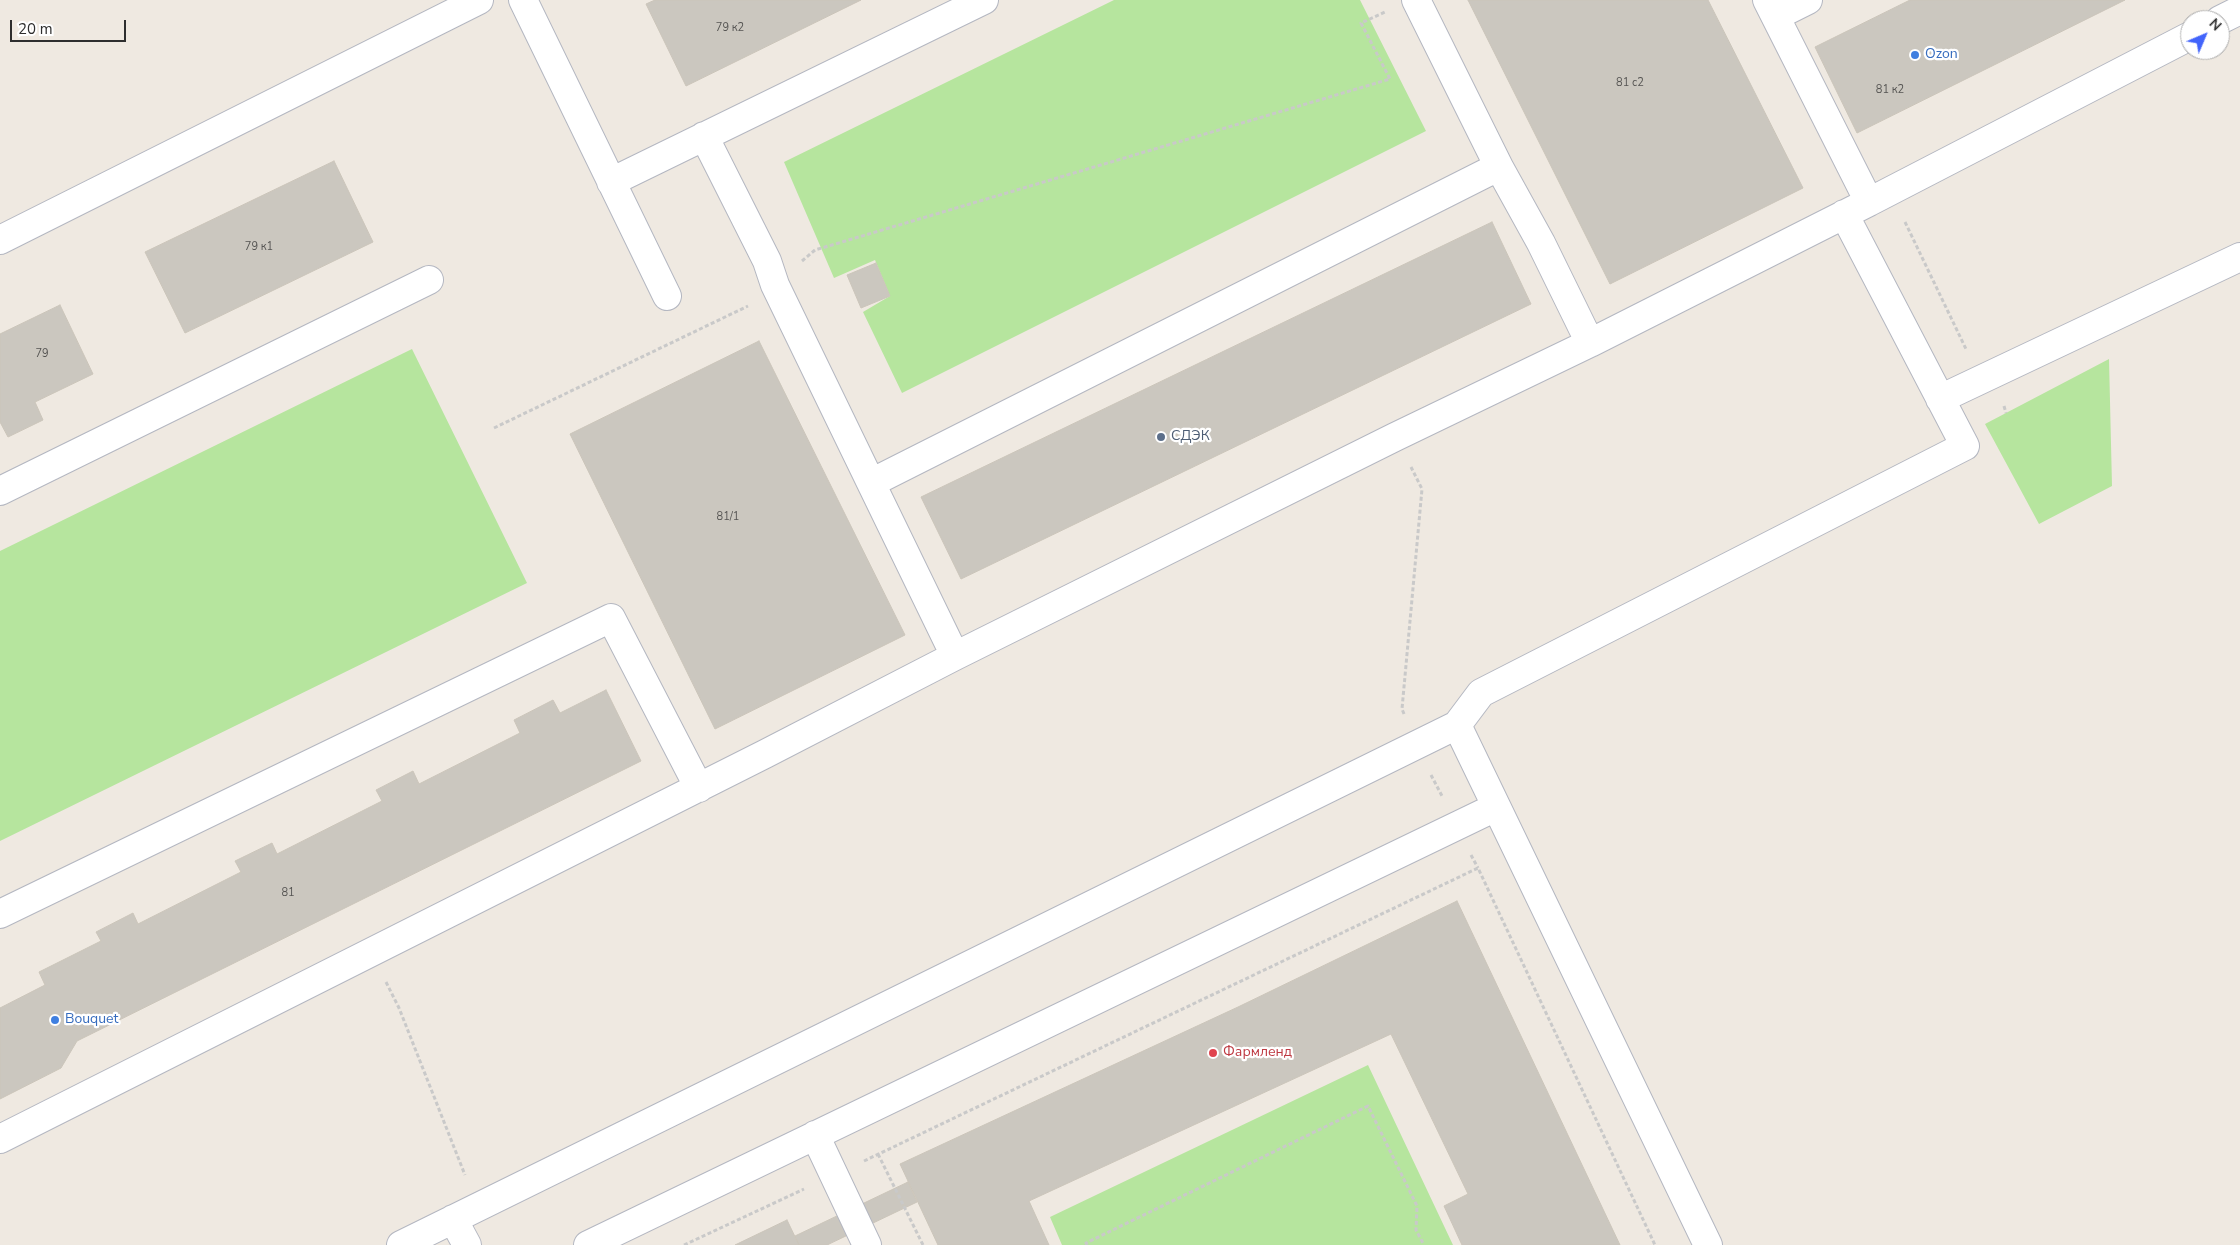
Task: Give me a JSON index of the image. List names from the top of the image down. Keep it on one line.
{"places":["Ozon","СДЭК","Bouquet","Фармленд"],"house_numbers":["79 к2","81 с2","81 к2","79 к1","79","81/1","81"],"scale_bar":"20 m","north":"top right"}
